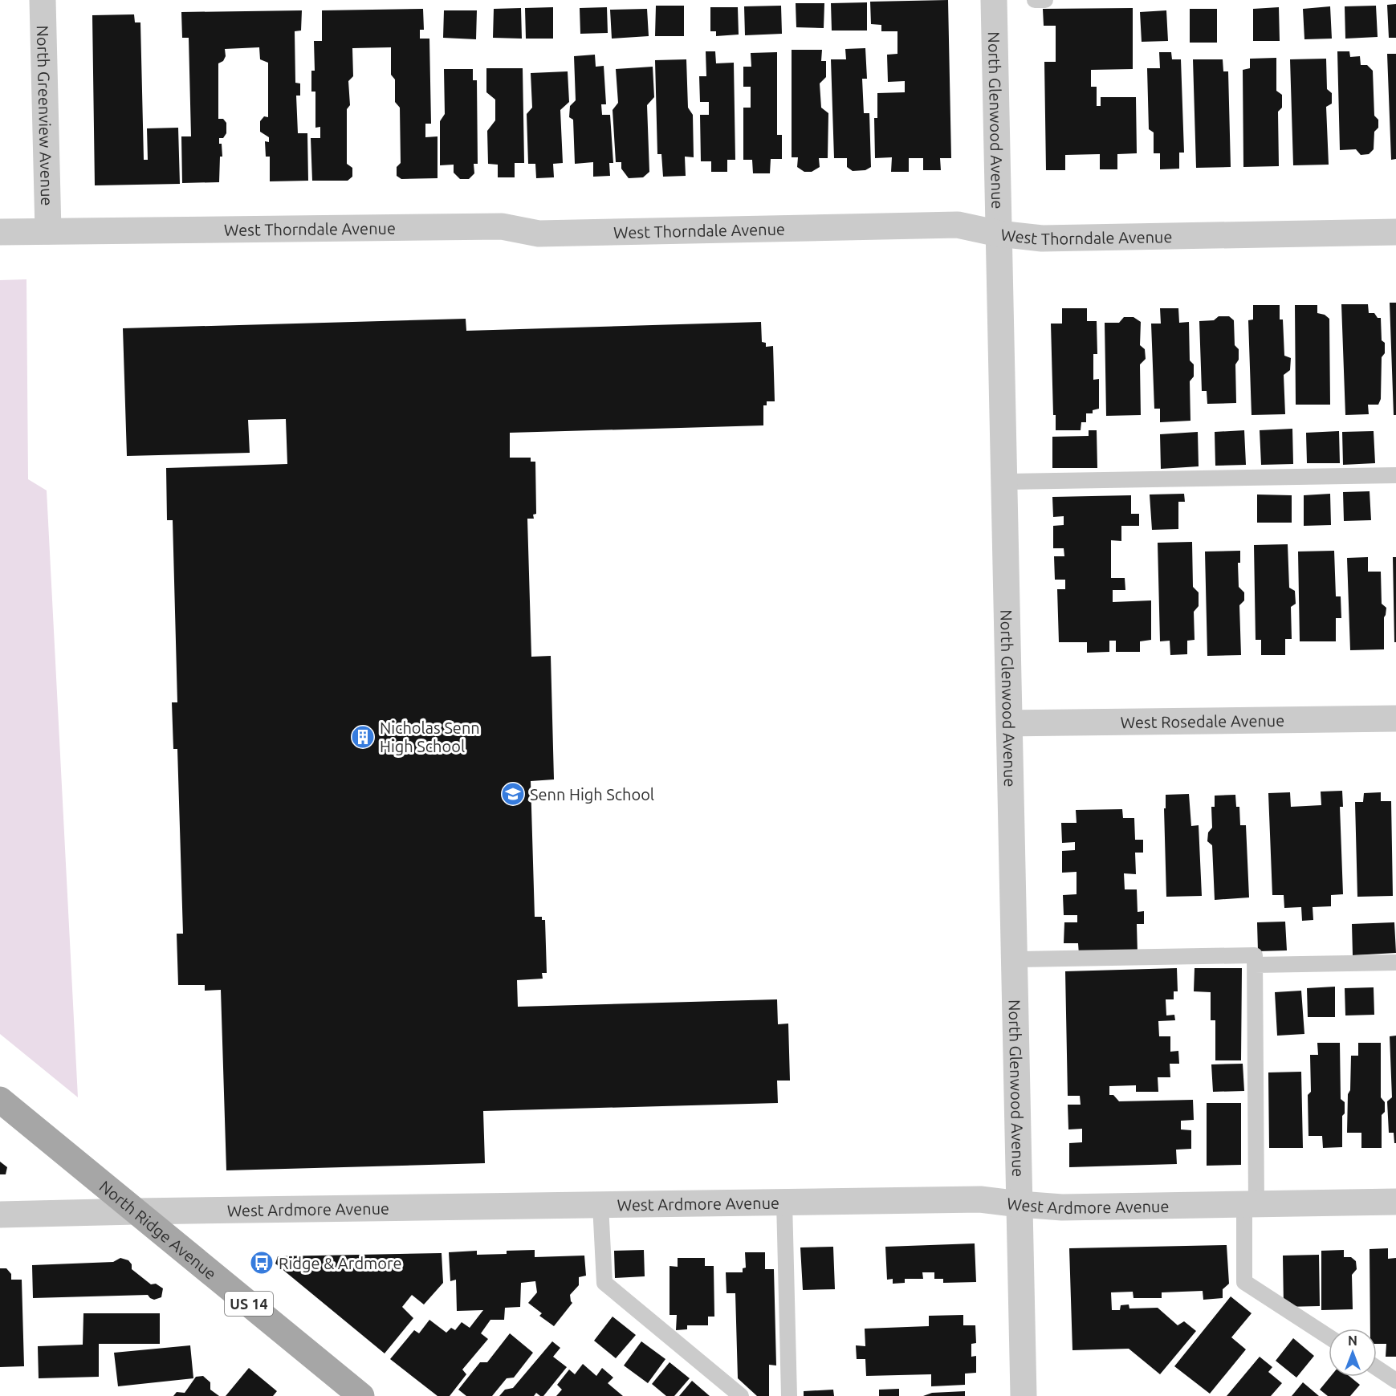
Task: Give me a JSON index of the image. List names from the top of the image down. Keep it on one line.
{"streets":{"main road":["North Ridge Avenue","US 14"],"street":["North Greenview Avenue","North Glenwood Avenue","West Thorndale Avenue","West Rosedale Avenue","West Ardmore Avenue"]},"crossings":[["North Greenview Avenue","West Thorndale Avenue"],["North Glenwood Avenue","West Thorndale Avenue"],["North Glenwood Avenue","West Rosedale Avenue"],["North Glenwood Avenue","West Ardmore Avenue"],["West Ardmore Avenue","North Ridge Avenue"]],"places":{"building":["Nicholas Senn High School"],"school or university":["Senn High School"],"bus stop":["Ridge & Ardmore"]},"north":"top"}
